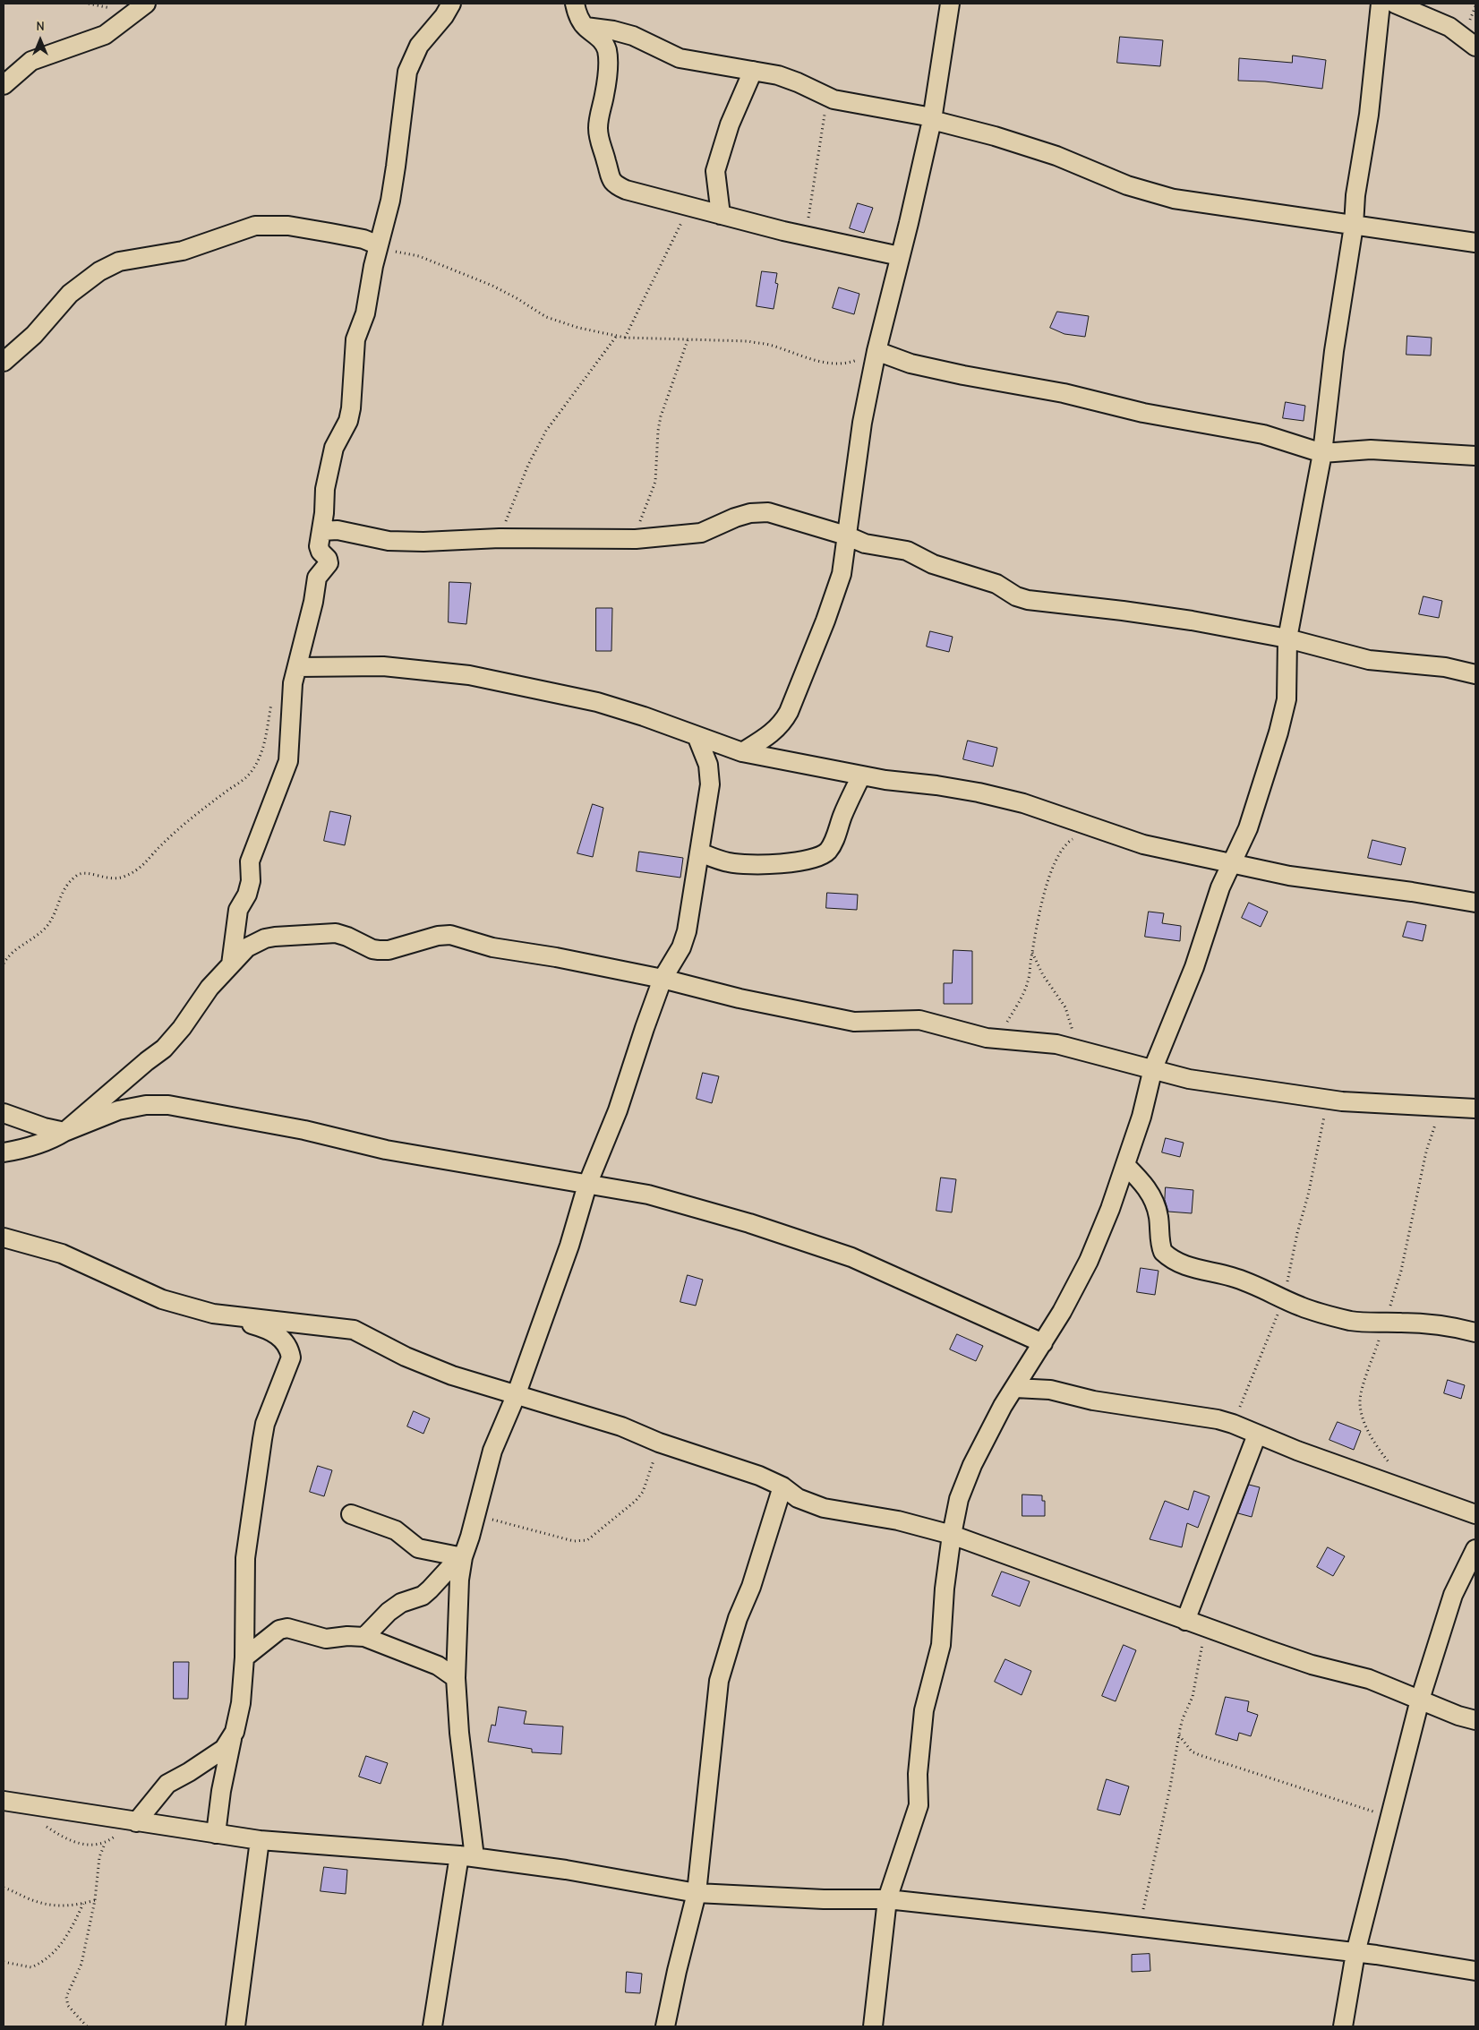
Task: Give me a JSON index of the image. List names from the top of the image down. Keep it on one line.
{"north":"top"}
